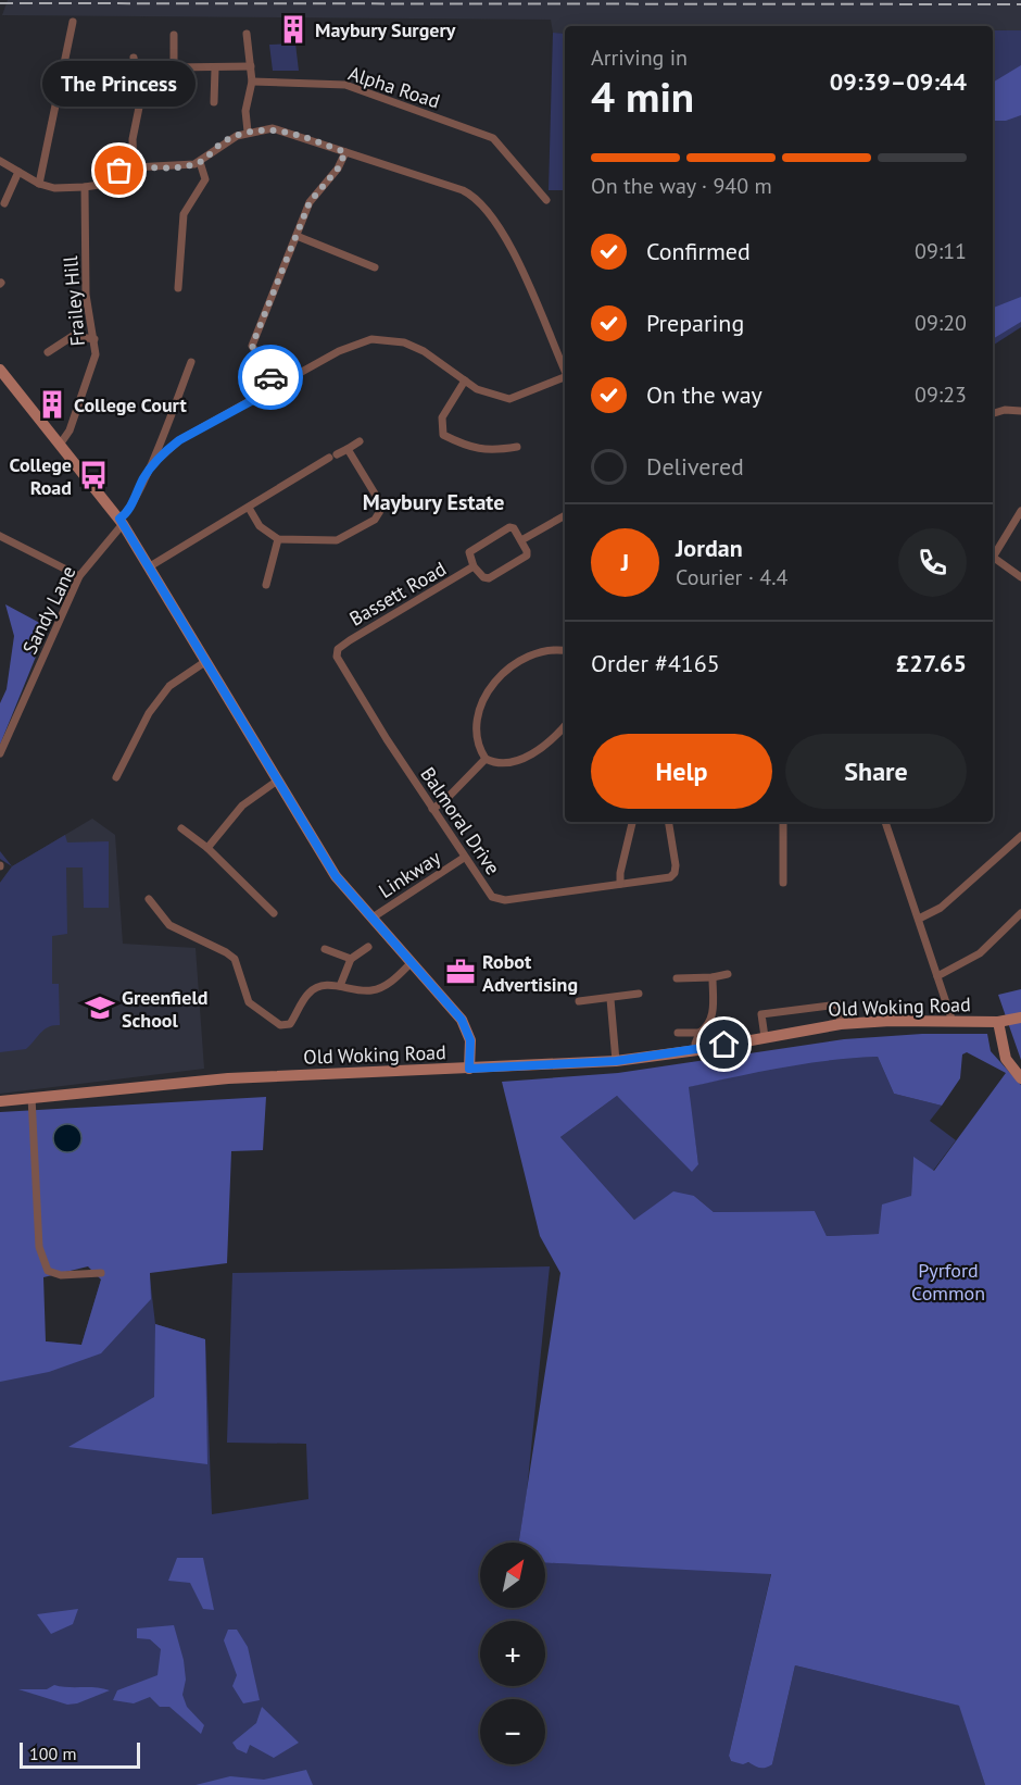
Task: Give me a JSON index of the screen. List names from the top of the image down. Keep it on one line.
{"streets":{"main road":["Old Woking Road"],"street":["Alpha Road","Frailey Hill","Bassett Road","Sandy Lane","Balmoral Drive","Linkway"]},"crossings":[["Bassett Road","Balmoral Drive"],["Balmoral Drive","Linkway"]],"districts":["Maybury Estate"],"parks":["Pyrford Common"],"places":{"building":["Maybury Surgery","College Court"],"other":["The Princess"],"bus stop":["College Road"],"office":["Robot Advertising"],"school or university":["Greenfield School"]},"scale_bar":"100 m","north":"top right","page":{"heading":["4 min","Arriving in","09:39–09:44"],"panel":["Jordan","Courier · 4.4","Order #4165","£27.65"],"bubble":"The Princess","bar":"On the way · 940 m","list":[["Confirmed","09:11"],["Preparing","09:20"],["On the way","09:23"],"Delivered"],"round":"J","buttons":["Help","Share"],"map_buttons":["+","−"],"scale":"100 m"}}
